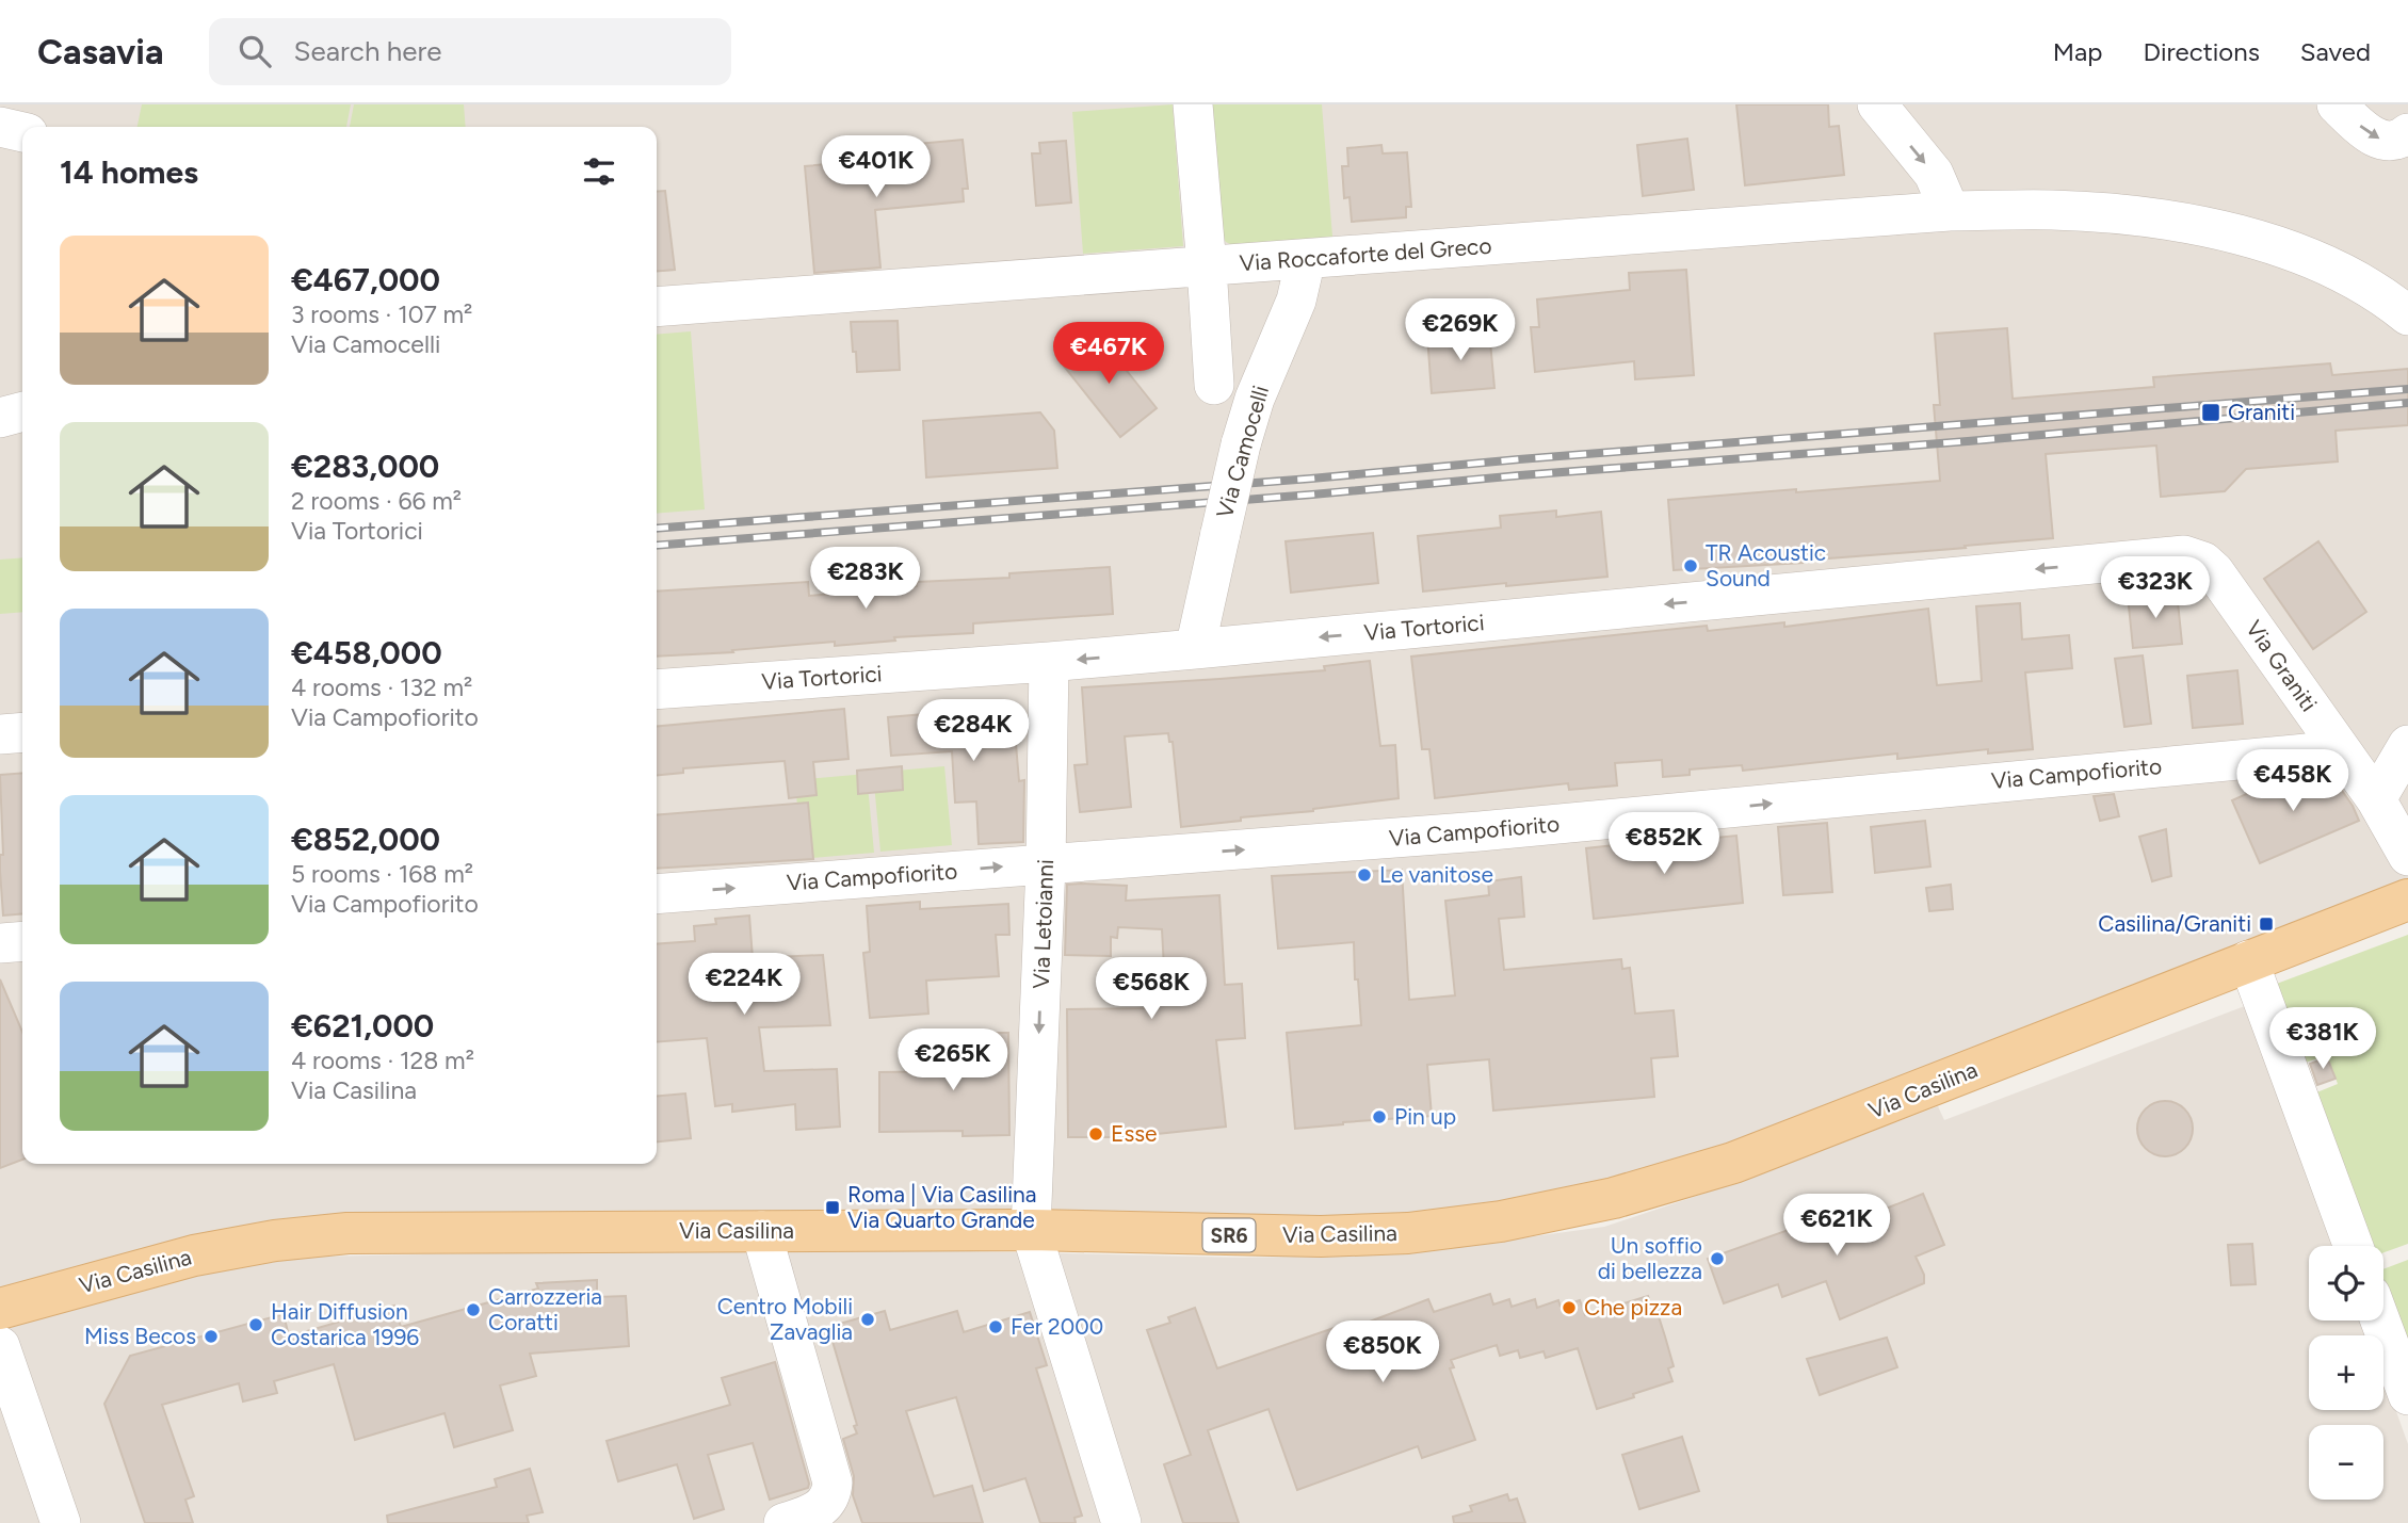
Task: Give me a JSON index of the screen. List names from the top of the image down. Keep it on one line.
{"streets":{"main road":["Via Casilina","SR6"],"street":["Via Roccaforte del Greco","Via Camocelli","Via Tortorici","Via Graniti","Via Campofiorito","Via Letoianni"]},"crossings":[["Via Roccaforte del Greco","Via Camocelli"],["Via Camocelli","Via Tortorici"],["Via Tortorici","Via Graniti"],["Via Tortorici","Via Letoianni"],["Via Graniti","Via Campofiorito"],["Via Campofiorito","Via Letoianni"],["Via Letoianni","Via Casilina"]],"one_way":["Via Tortorici","Via Campofiorito","Via Letoianni"],"places":{"transit":["Graniti","Casilina/Graniti","Roma | Via Casilina Via Quarto Grande"],"other":["TR Acoustic Sound","Le vanitose","Pin up","Esse","Un soffio di bellezza","Che pizza","Carrozzeria Coratti","Centro Mobili Zavaglia","Hair Diffusion Costarica 1996","Fer 2000","Miss Becos"]},"page":{"header":"Casavia","search":"Search here","nav":["Map","Directions","Saved"],"heading":"14 homes","price":["€401K","€269K","€467K","€283K","€323K","€284K","€458K","€852K","€224K","€568K","€381K","€265K","€621K","€850K"],"list":[{"name":"€467,000","note":"3 rooms · 107 m² · Via Camocelli"},{"name":"€283,000","note":"2 rooms · 66 m² · Via Tortorici"},{"name":"€458,000","note":"4 rooms · 132 m² · Via Campofiorito"},{"name":"€852,000","note":"5 rooms · 168 m² · Via Campofiorito"},{"name":"€621,000","note":"4 rooms · 128 m² · Via Casilina"}],"map_buttons":["+","−"]}}
